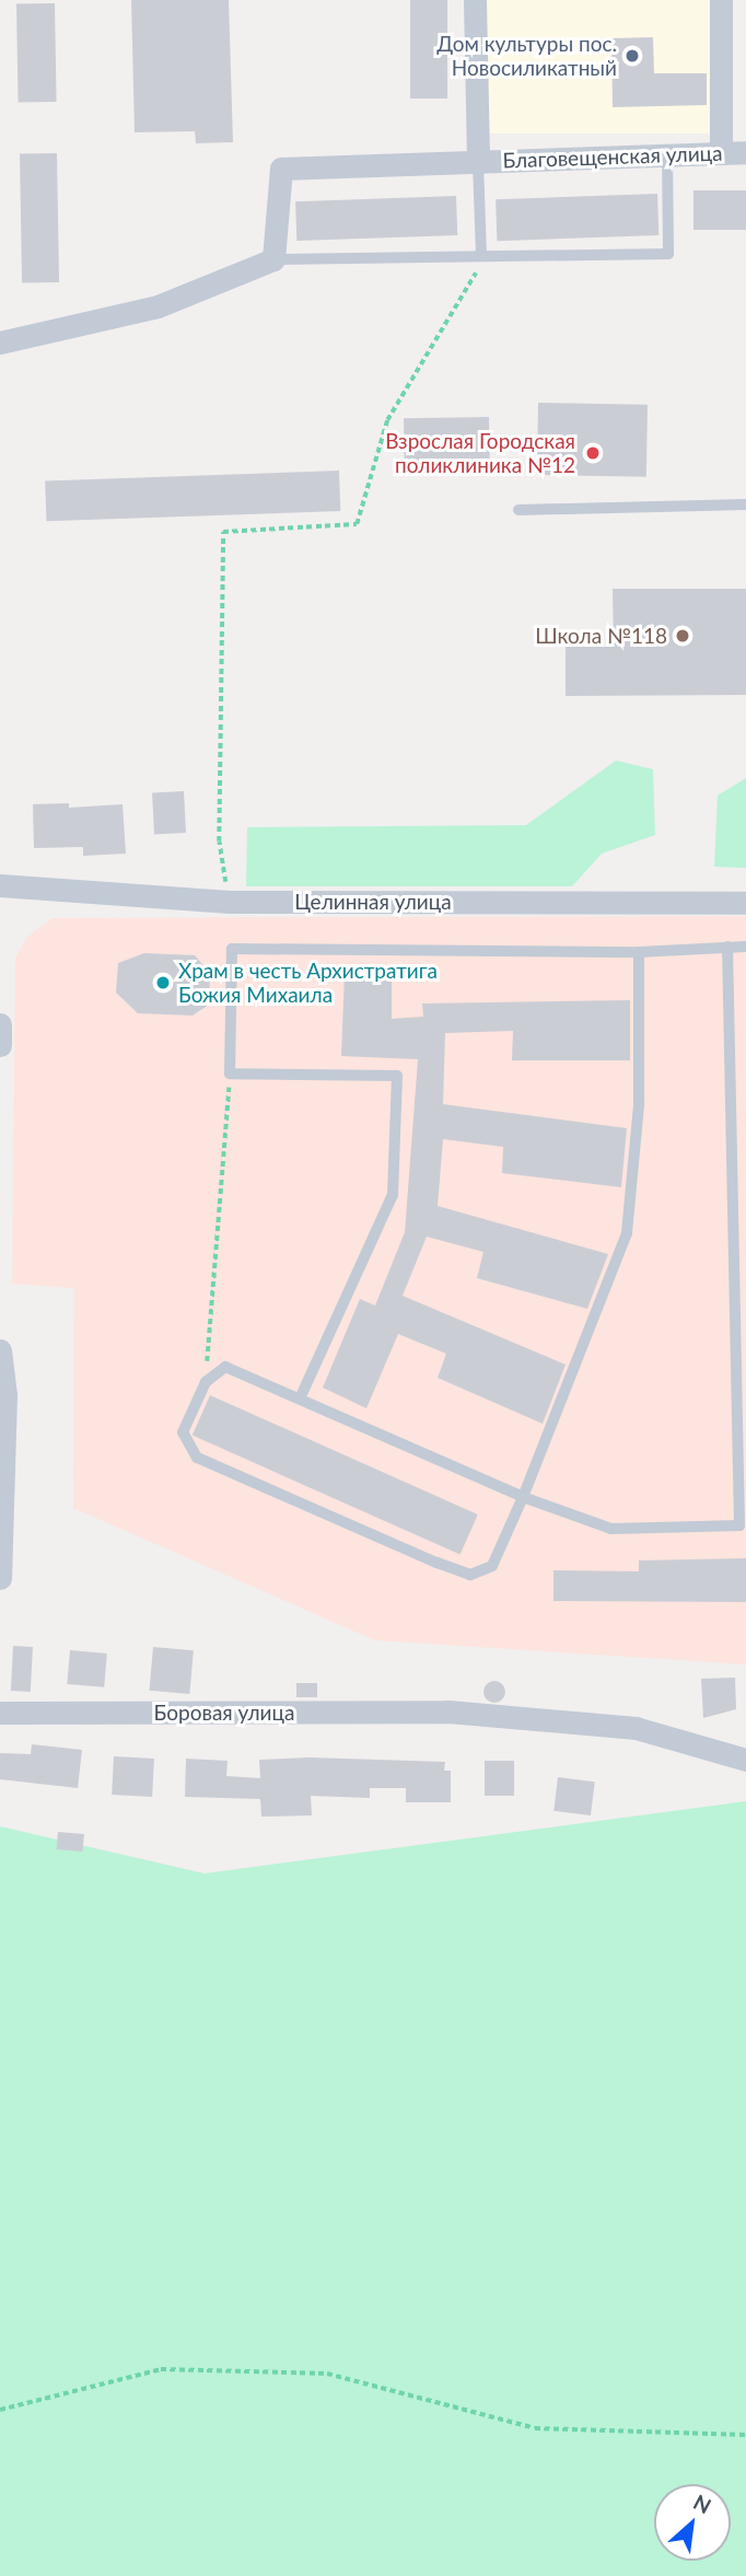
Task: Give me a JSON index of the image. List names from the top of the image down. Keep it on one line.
{"streets":{"street":["Благовещенская улица","Целинная улица","Боровая улица"]},"places":["Дом культуры пос. Новосиликатный","Взрослая Городская поликлиника №12","Школа №118","Храм в честь Архистратига Божия Михаила"],"north":"top right"}
